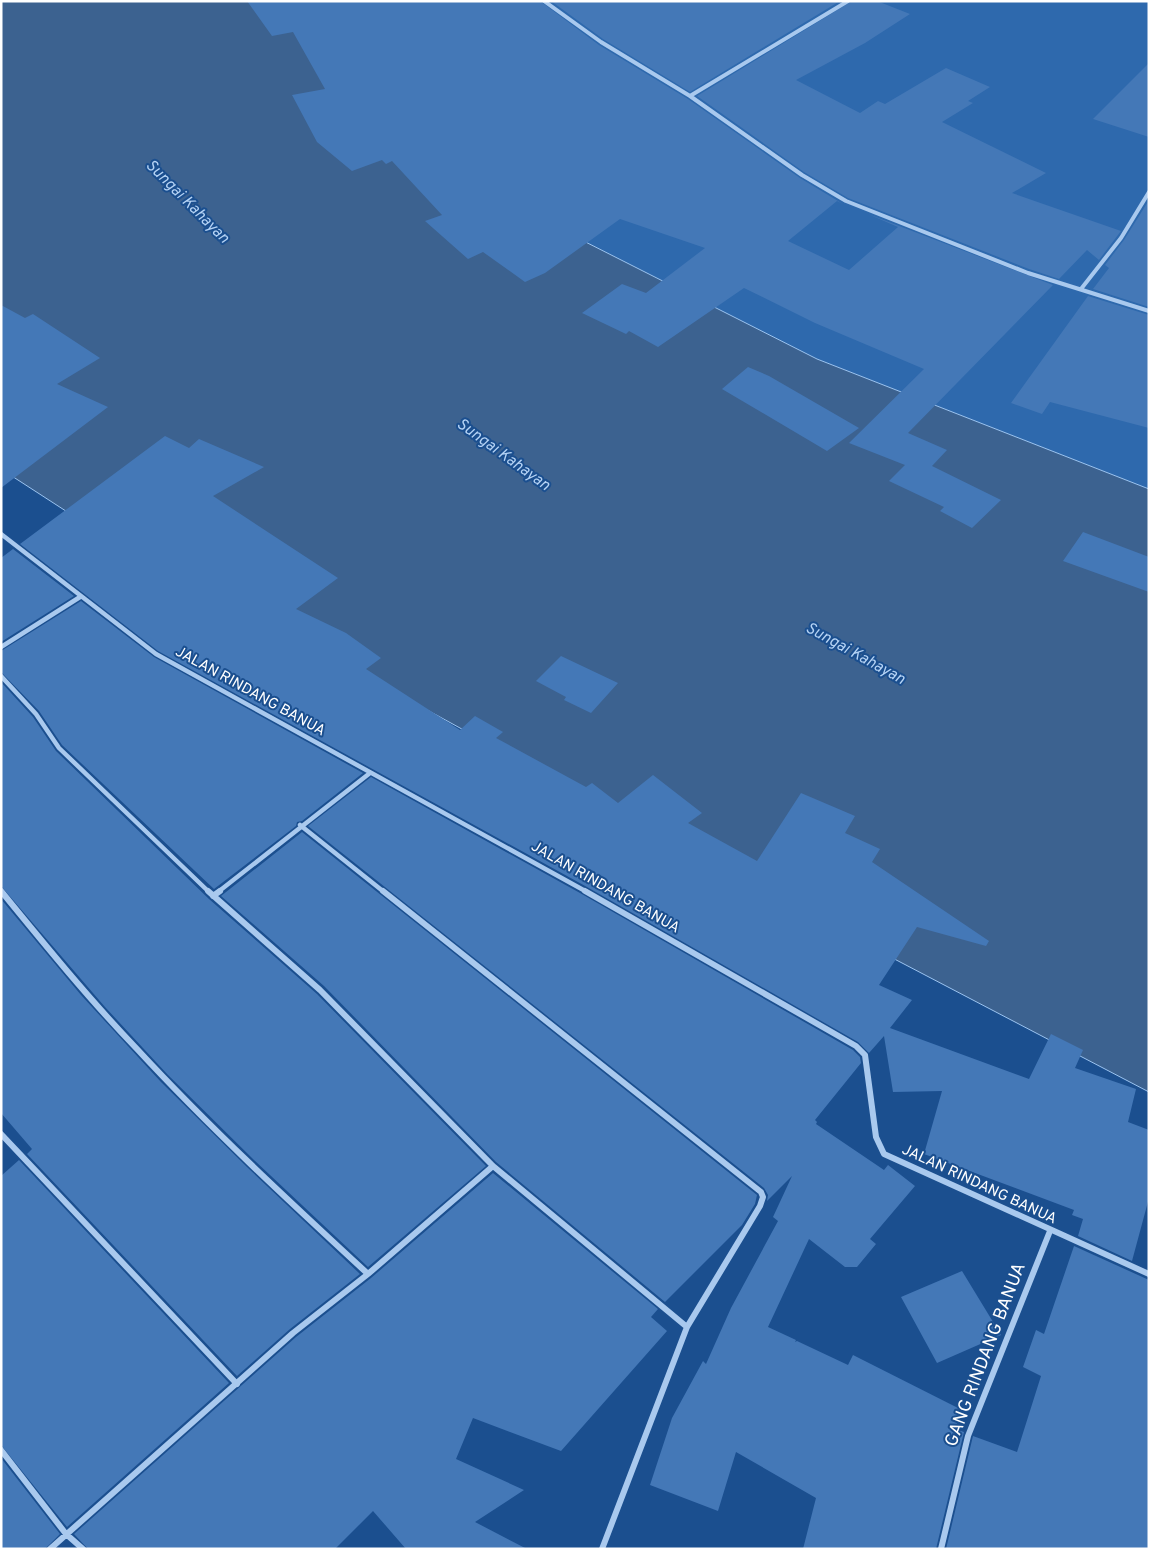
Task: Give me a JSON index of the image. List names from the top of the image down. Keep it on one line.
{"streets":{"street":["JALAN RINDANG BANUA","GANG RINDANG BANUA"]},"crossings":[["JALAN RINDANG BANUA","GANG RINDANG BANUA"]],"water":["Sungai Kahayan"]}
